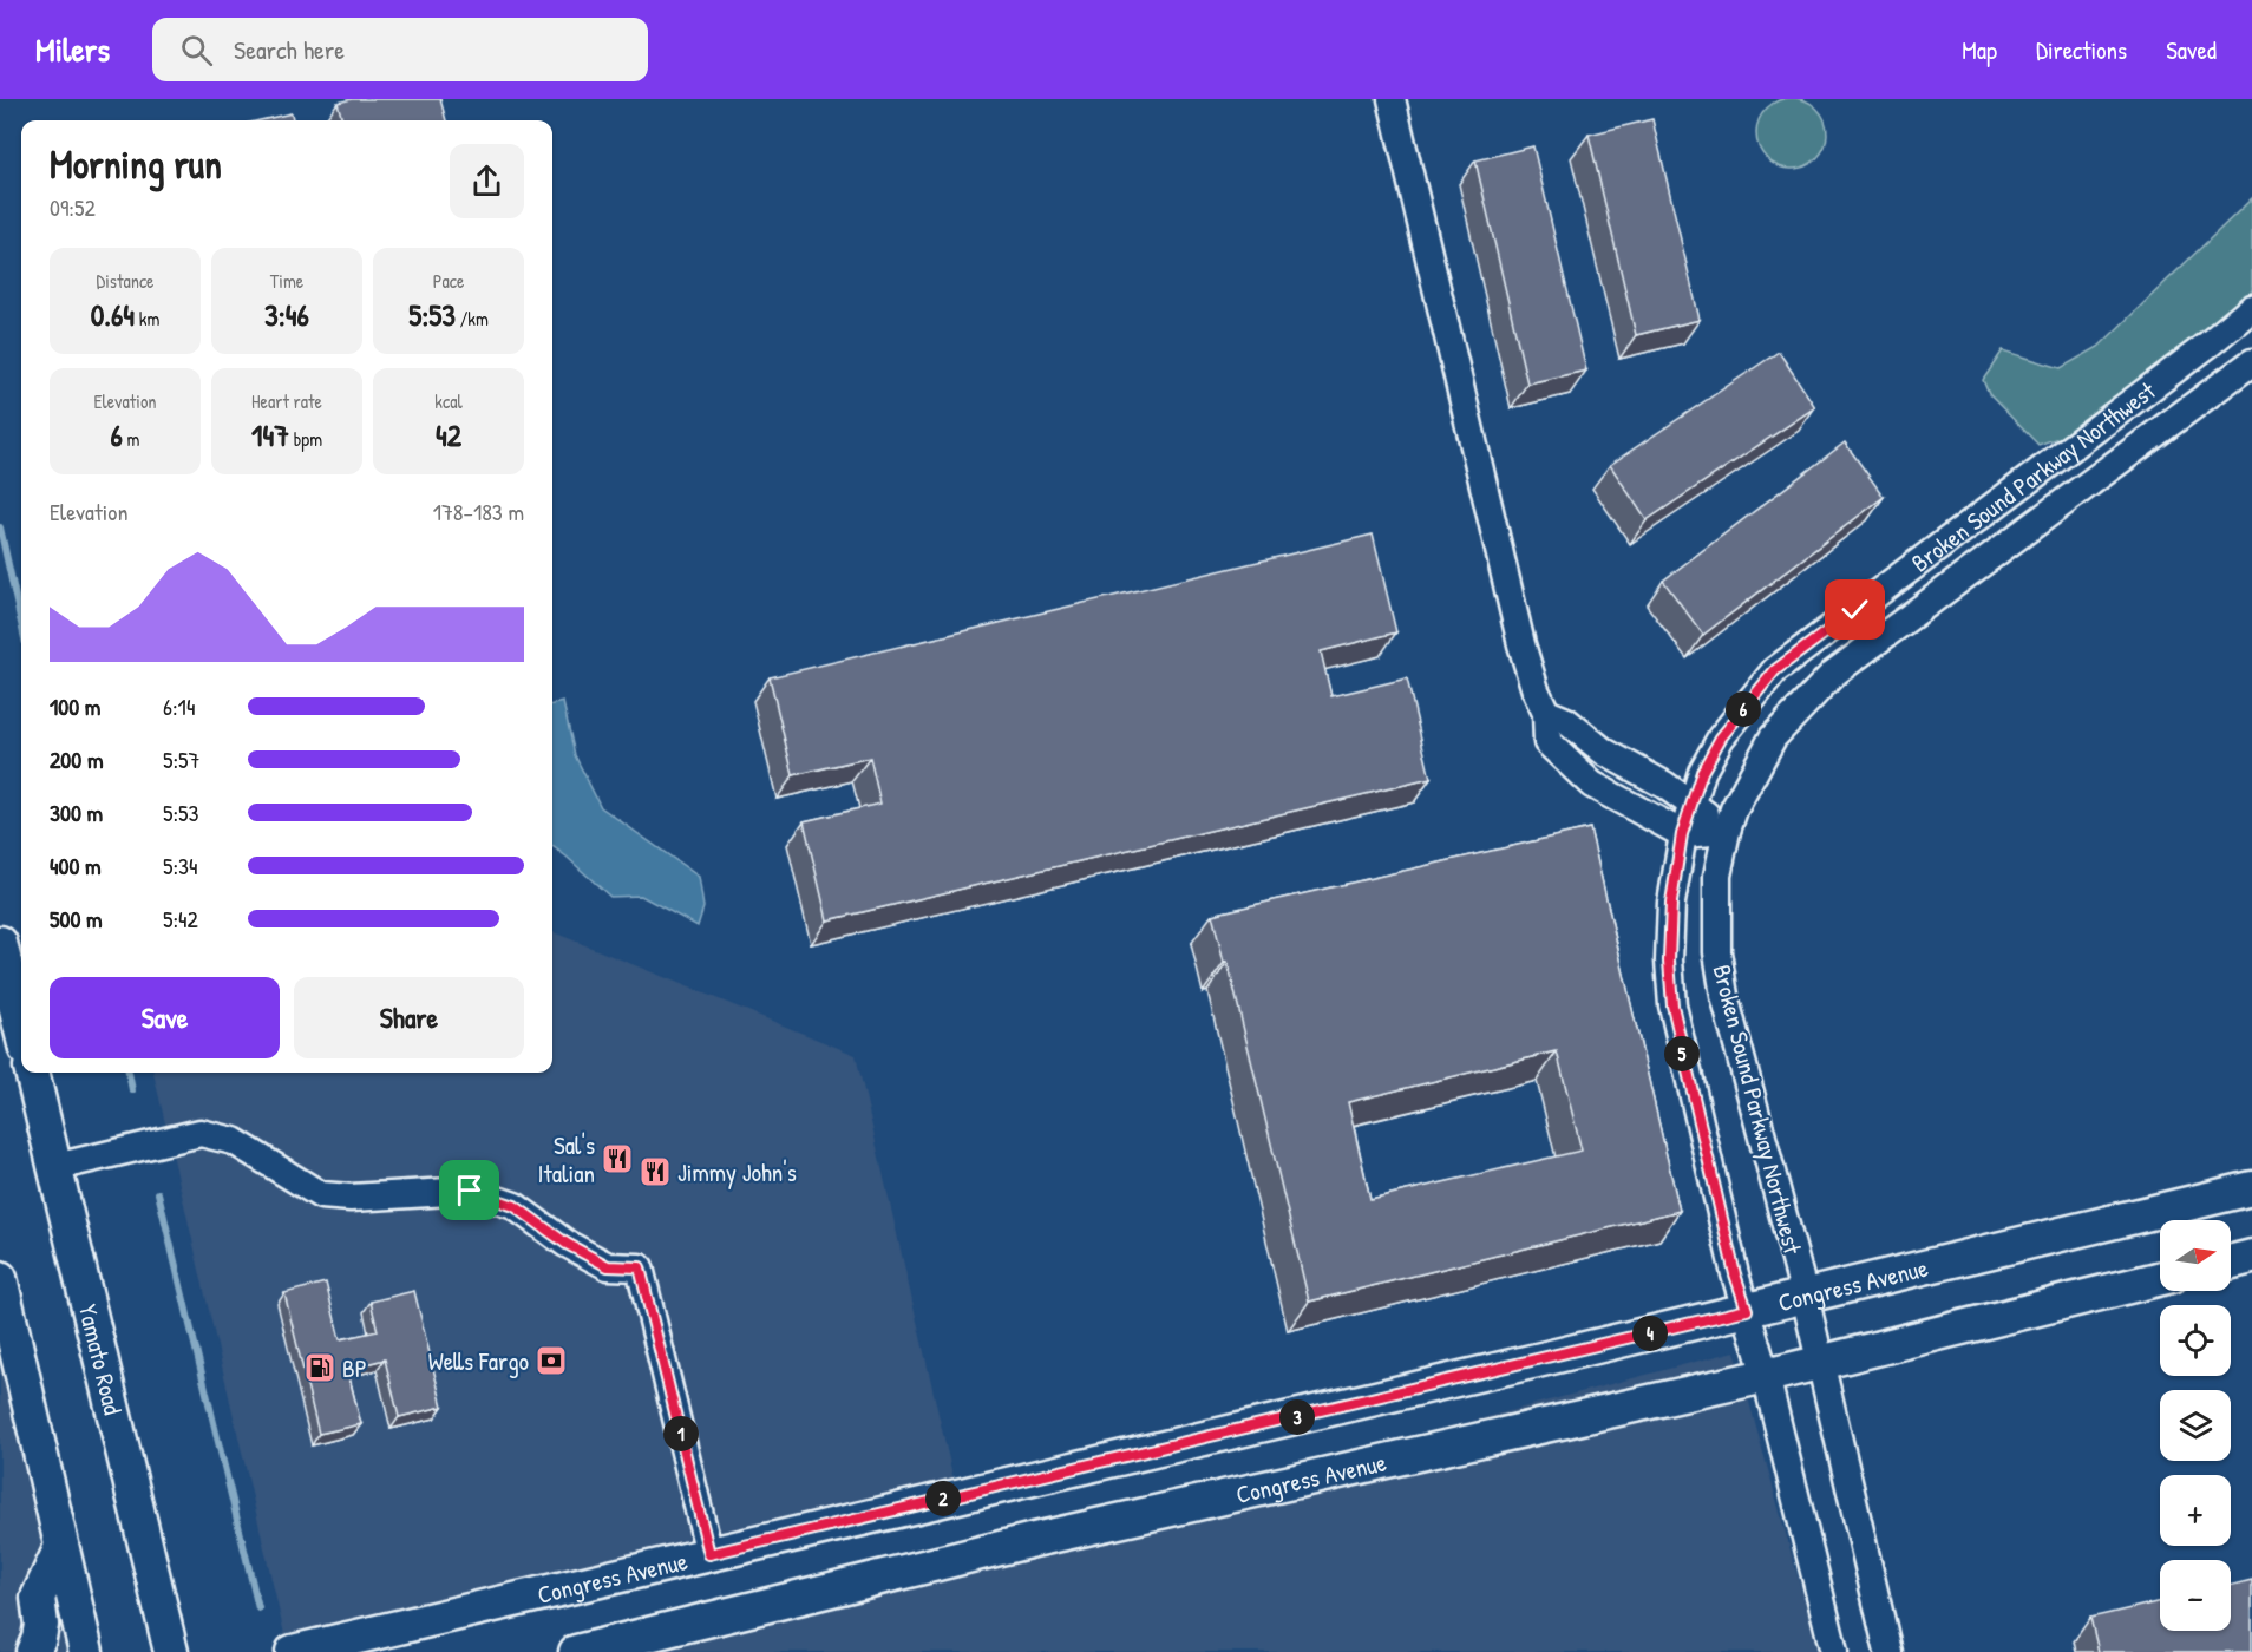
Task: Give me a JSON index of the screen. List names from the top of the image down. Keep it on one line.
{"streets":{"main road":["Congress Avenue","Yamato Road"],"street":["Broken Sound Parkway Northwest"]},"crossings":[["Broken Sound Parkway Northwest","Congress Avenue"]],"places":{"restaurant":["Sal's Italian","Jimmy John's"],"bank":["Wells Fargo"],"fuel station":["BP"]},"north":"right","page":{"header":"Milers","search":"Search here","nav":["Map","Directions","Saved"],"heading":["Morning run","09:52"],"stats":[["Distance","0.64 km"],["Time","3:46"],["Pace","5:53 /km"],["Elevation","6 m"],["Heart rate","147 bpm"],["kcal","42"]],"chart":["Elevation","178–183 m"],"list":[{"name":"100 m","note":"6:14"},{"name":"200 m","note":"5:57"},{"name":"300 m","note":"5:53"},{"name":"400 m","note":"5:34"},{"name":"500 m","note":"5:42"}],"pins":["6","5","4","3","1","2"],"buttons":["Save","Share"],"map_buttons":["+","−"]}}
